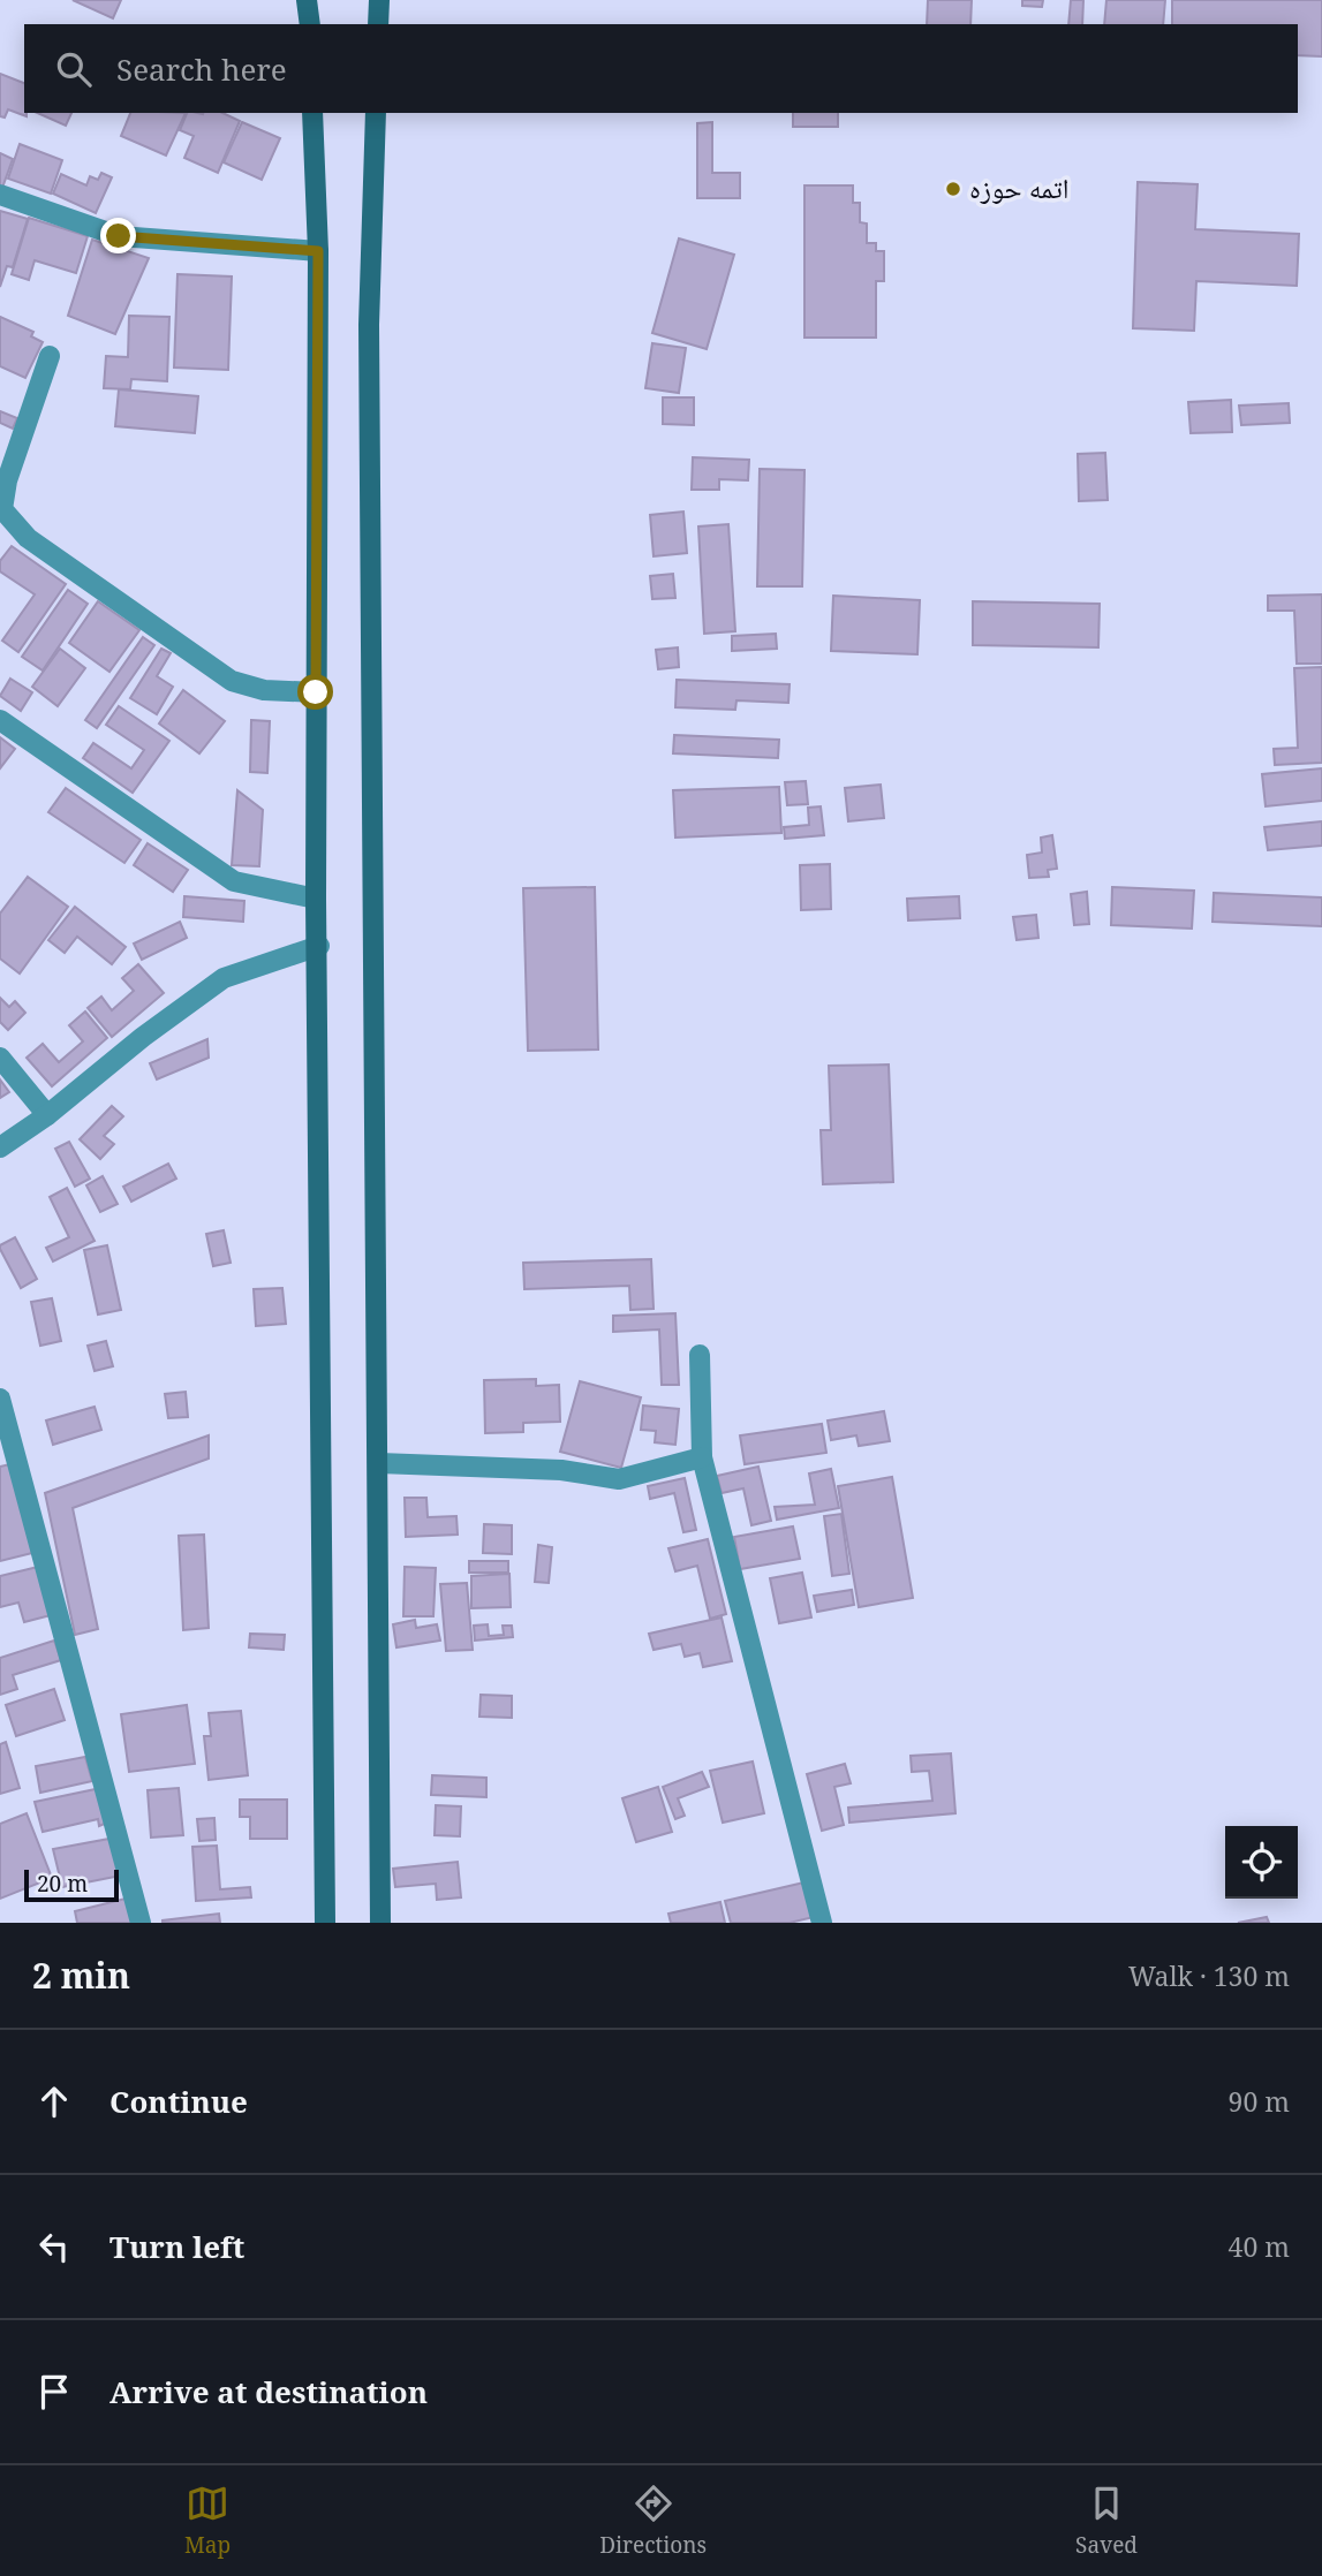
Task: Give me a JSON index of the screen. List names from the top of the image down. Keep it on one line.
{"places":["اتمه حوزه"],"scale_bar":"20 m","page":{"search":"Search here","scale":"20 m","heading":["2 min","Walk · 130 m"],"list":[["Continue","90 m"],["Turn left","40 m"],"Arrive at destination"],"nav":["Map","Directions","Saved"]}}
